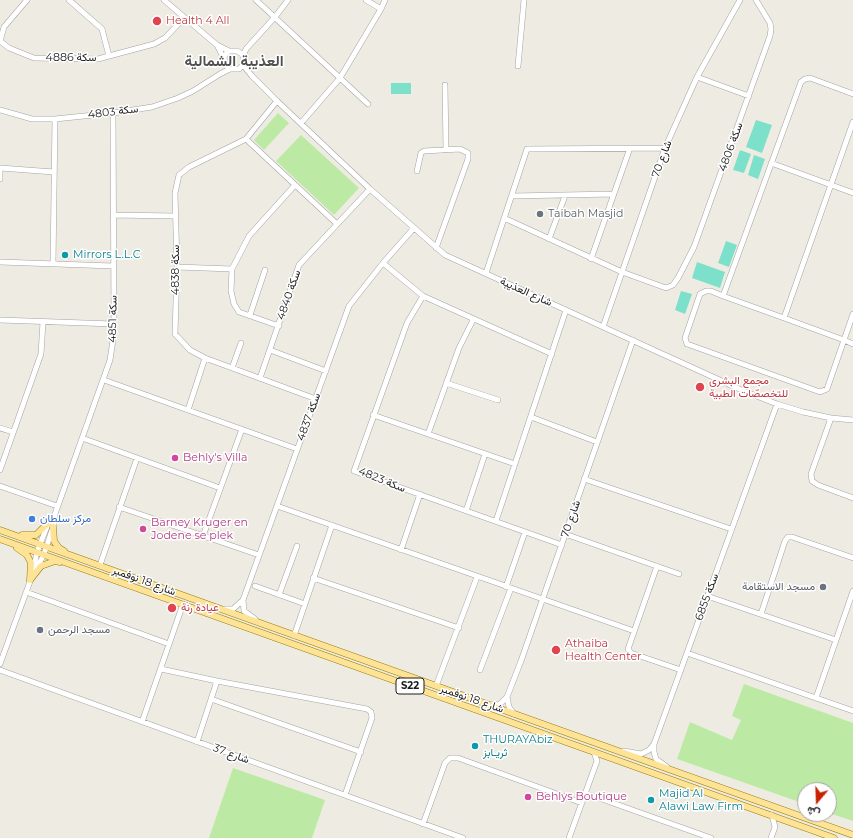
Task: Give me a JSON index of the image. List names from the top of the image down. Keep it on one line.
{"streets":{"main road":["شارع 18 نوفمبر","S22"],"street":["سكة 4886","سكة 4803","سكة 4806","شارع 70","سكة 4838","شارع العذيبة","سكة 4840","سكة 4851","سكة 4837","سكة 4823","سكة 6855","شارع 37"]},"crossings":[["سكة 4803","شارع العذيبة"],["سكة 4803","سكة 4851"],["سكة 4806","شارع 70"],["شارع 70","شارع العذيبة"],["شارع 70","سكة 4823"],["سكة 4838","شارع العذيبة"],["سكة 4838","سكة 4840"],["سكة 4838","سكة 4837"],["شارع العذيبة","سكة 4840"],["شارع العذيبة","سكة 4837"],["شارع العذيبة","سكة 6855"],["سكة 4851","شارع 18 نوفمبر"]],"districts":["العذيبة الشمالية"],"places":["Health 4 All","Taibah Masjid","Mirrors L.L.C","مجمع البشرى للتخصصّات الطبية","Behly's Villa","مركز سلطان","Barney Kruger en Jodene se plek","مسجد الاستقامة","عيادة رنة","مسجد الرحمن","Athaiba Health Center","THURAYAbiz ثريـابز","Behlys Boutique","Majid Al Alawi Law Firm"],"north":"bottom"}
